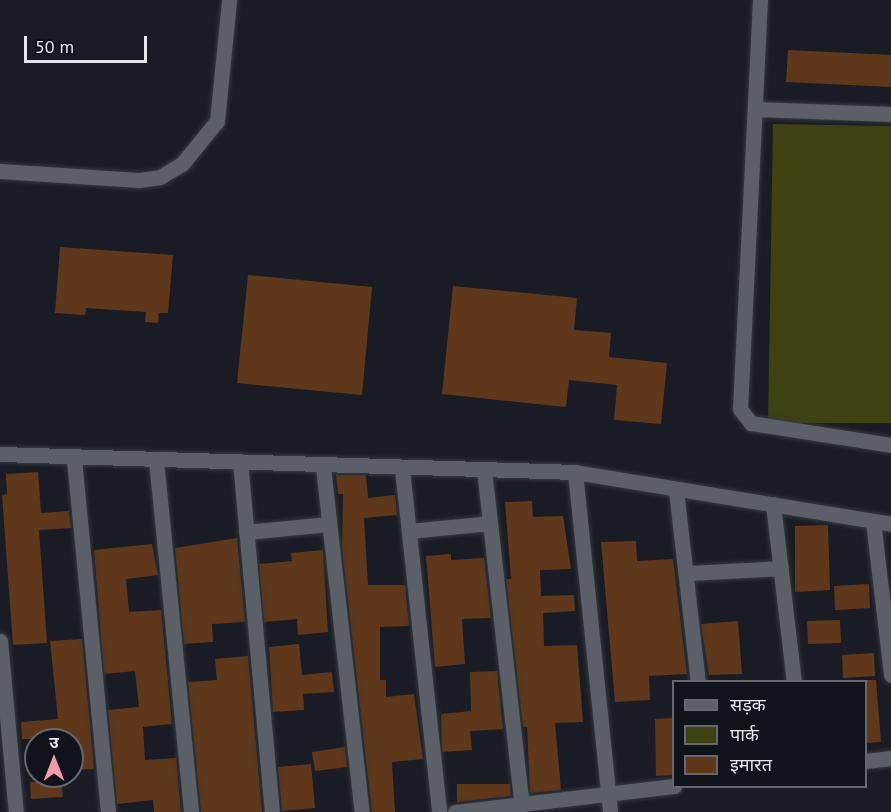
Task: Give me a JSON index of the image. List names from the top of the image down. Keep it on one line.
{"legend":["सड़क","पार्क","इमारत"],"scale_bar":"50 m","north":"top"}
